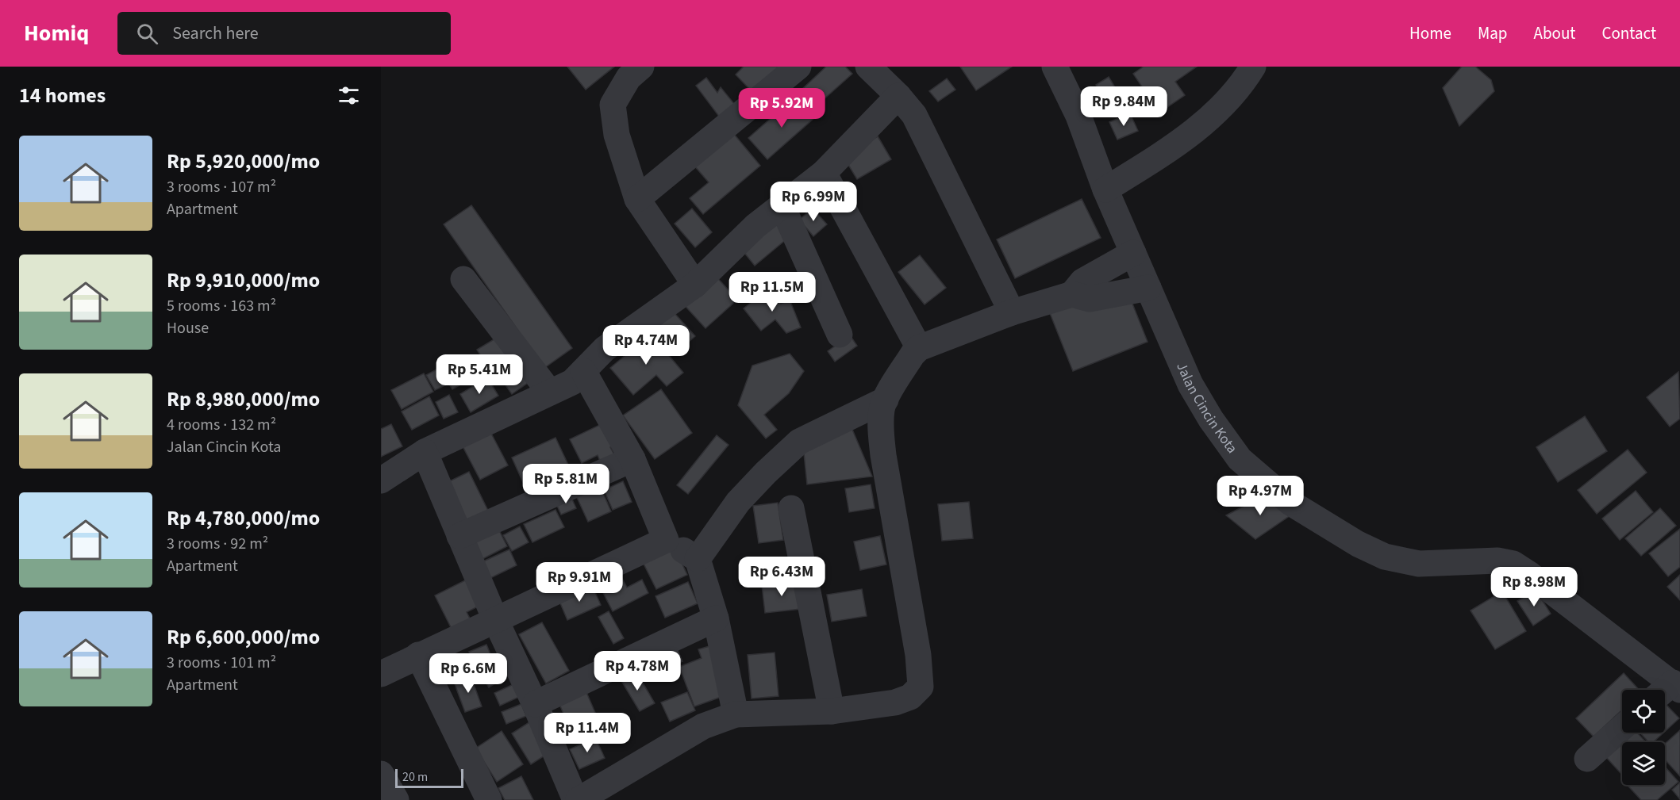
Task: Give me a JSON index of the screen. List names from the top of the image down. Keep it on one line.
{"streets":{"street":["Jalan Cincin Kota"]},"scale_bar":"20 m","page":{"header":"Homiq","search":"Search here","nav":["Home","Map","About","Contact"],"heading":"14 homes","price":["Rp 9.84M","Rp 5.92M","Rp 6.99M","Rp 11.5M","Rp 4.74M","Rp 5.41M","Rp 5.81M","Rp 4.97M","Rp 6.43M","Rp 9.91M","Rp 8.98M","Rp 4.78M","Rp 6.6M","Rp 11.4M"],"list":[{"name":"Rp 5,920,000/mo","note":"3 rooms · 107 m² · Apartment"},{"name":"Rp 9,910,000/mo","note":"5 rooms · 163 m² · House"},{"name":"Rp 8,980,000/mo","note":"4 rooms · 132 m² · Jalan Cincin Kota"},{"name":"Rp 4,780,000/mo","note":"3 rooms · 92 m² · Apartment"},{"name":"Rp 6,600,000/mo","note":"3 rooms · 101 m² · Apartment"}],"scale":"20 m"}}
